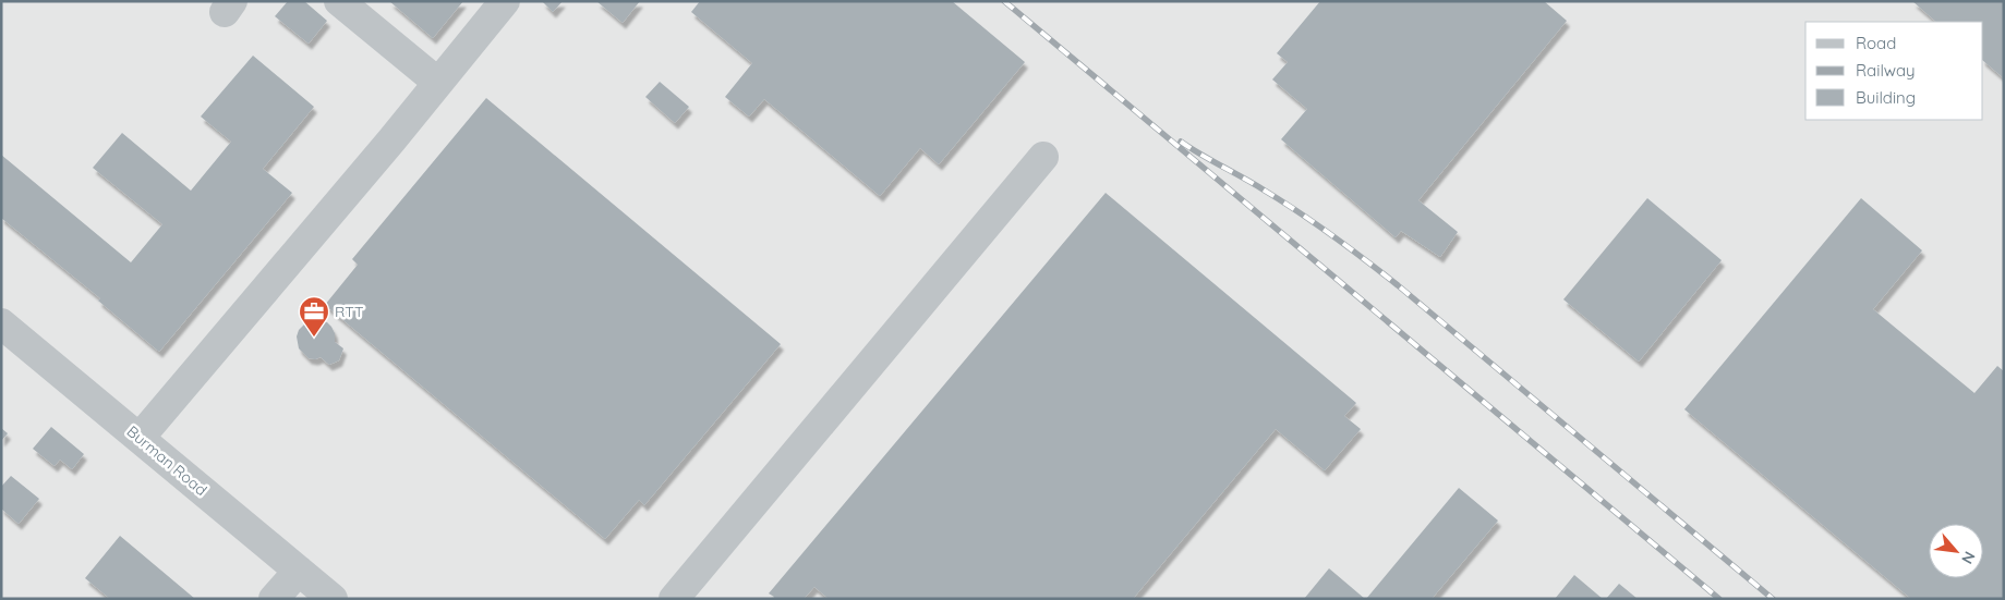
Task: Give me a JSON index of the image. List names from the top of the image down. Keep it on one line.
{"streets":{"street":["Burman Road"]},"places":{"office":["RTT"]},"legend":["Road","Railway","Building"],"north":"bottom right"}
